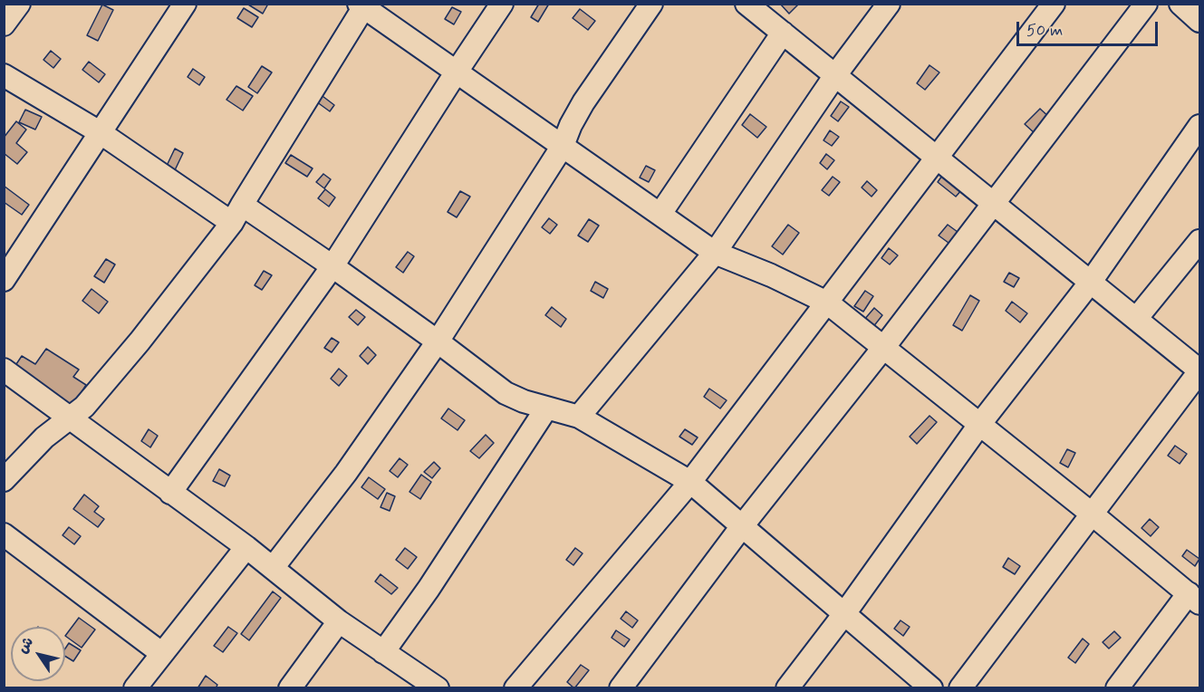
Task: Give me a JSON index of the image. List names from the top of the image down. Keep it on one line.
{"scale_bar":"50 m","north":"top left"}
